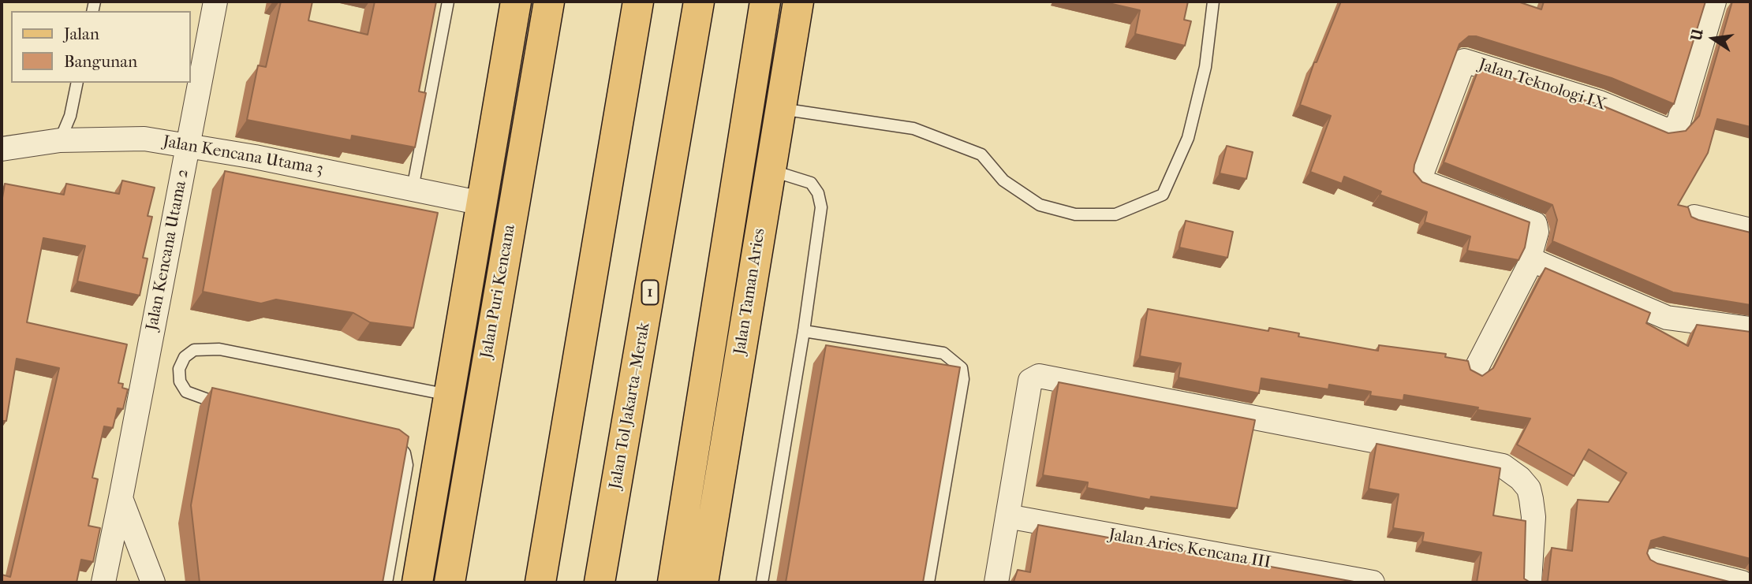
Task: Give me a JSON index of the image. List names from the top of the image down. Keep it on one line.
{"streets":{"main road":["Jalan Puri Kencana","Jalan Taman Aries","1","Jalan Tol Jakarta–Merak"],"street":["Jalan Teknologi IX","Jalan Kencana Utama 3","Jalan Kencana Utama 2","Jalan Aries Kencana III"]},"crossings":[["Jalan Kencana Utama 3","Jalan Kencana Utama 2"],["Jalan Kencana Utama 3","Jalan Puri Kencana"]],"legend":["Jalan","Bangunan"],"north":"left"}
